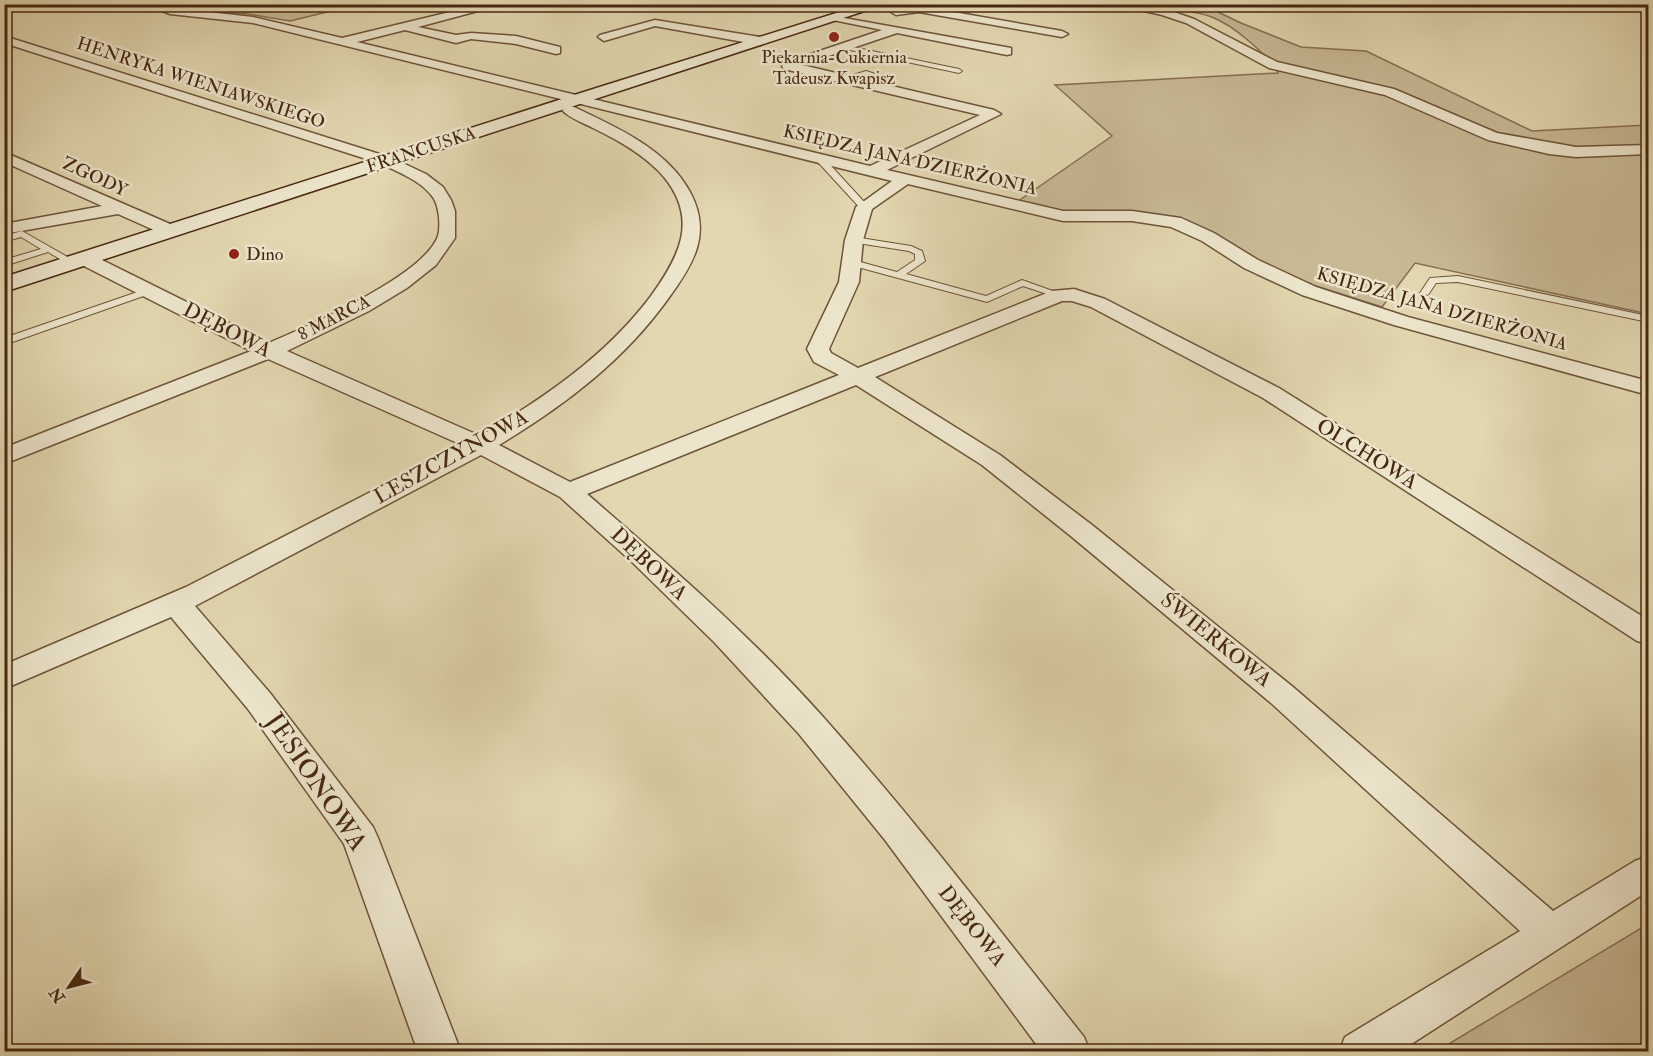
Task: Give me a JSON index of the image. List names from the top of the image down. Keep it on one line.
{"streets":{"street":["HENRYKA WIENIAWSKIEGO","FRANCUSKA","KSIĘDZA JANA DZIERŻONIA","ZGODY","8 MARCA","DĘBOWA","OLCHOWA","LESZCZYNOWA","ŚWIERKOWA","JESIONOWA"]},"crossings":[["HENRYKA WIENIAWSKIEGO","FRANCUSKA"],["HENRYKA WIENIAWSKIEGO","8 MARCA"],["FRANCUSKA","KSIĘDZA JANA DZIERŻONIA"],["FRANCUSKA","ZGODY"],["FRANCUSKA","8 MARCA"],["FRANCUSKA","DĘBOWA"],["FRANCUSKA","LESZCZYNOWA"],["KSIĘDZA JANA DZIERŻONIA","LESZCZYNOWA"],["8 MARCA","DĘBOWA"],["DĘBOWA","LESZCZYNOWA"],["LESZCZYNOWA","JESIONOWA"]],"places":["Piekarnia-Cukiernia Tadeusz Kwapisz","Dino"],"north":"bottom left"}
